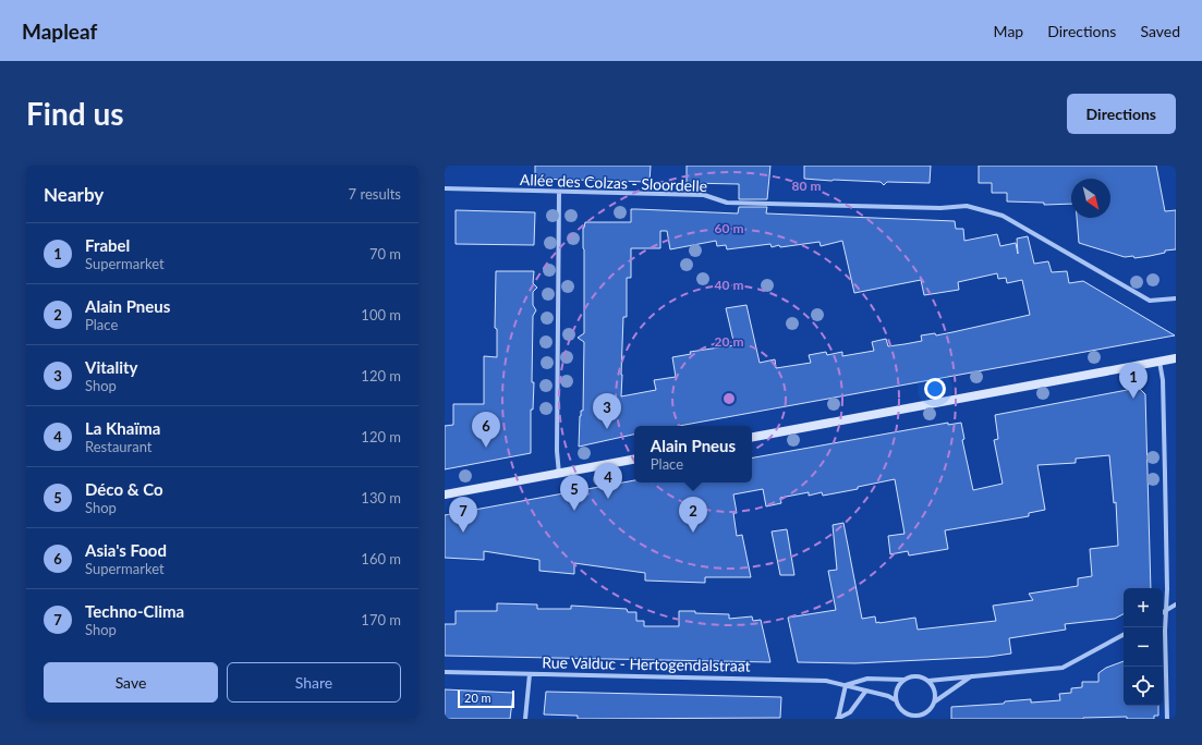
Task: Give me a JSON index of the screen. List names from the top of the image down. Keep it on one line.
{"streets":{"street":["Allée des Colzas - Sloordelle","Rue Valduc - Hertogendalstraat"]},"scale_bar":"20 m","north":"bottom right","page":{"header":"Mapleaf","nav":["Map","Directions","Saved"],"buttons":["Directions",["Save","Share"]],"title":"Find us","heading":["Nearby","7 results"],"list":[{"mark":"1","name":"Frabel","note":"Supermarket","value":"70 m"},{"mark":"2","name":"Alain Pneus","note":"Place","value":"100 m"},{"mark":"3","name":"Vitality","note":"Shop","value":"120 m"},{"mark":"4","name":"La Khaïma","note":"Restaurant","value":"120 m"},{"mark":"5","name":"Déco & Co","note":"Shop","value":"130 m"},{"mark":"6","name":"Asia's Food","note":"Supermarket","value":"160 m"},{"mark":"7","name":"Techno-Clima","note":"Shop","value":"170 m"}],"pins":["1","3","6","4","5","2","7"],"popup":["Alain Pneus","Place"],"map_buttons":["+","−"],"scale":"20 m"},"rings":["80 m","60 m","40 m","20 m"]}
